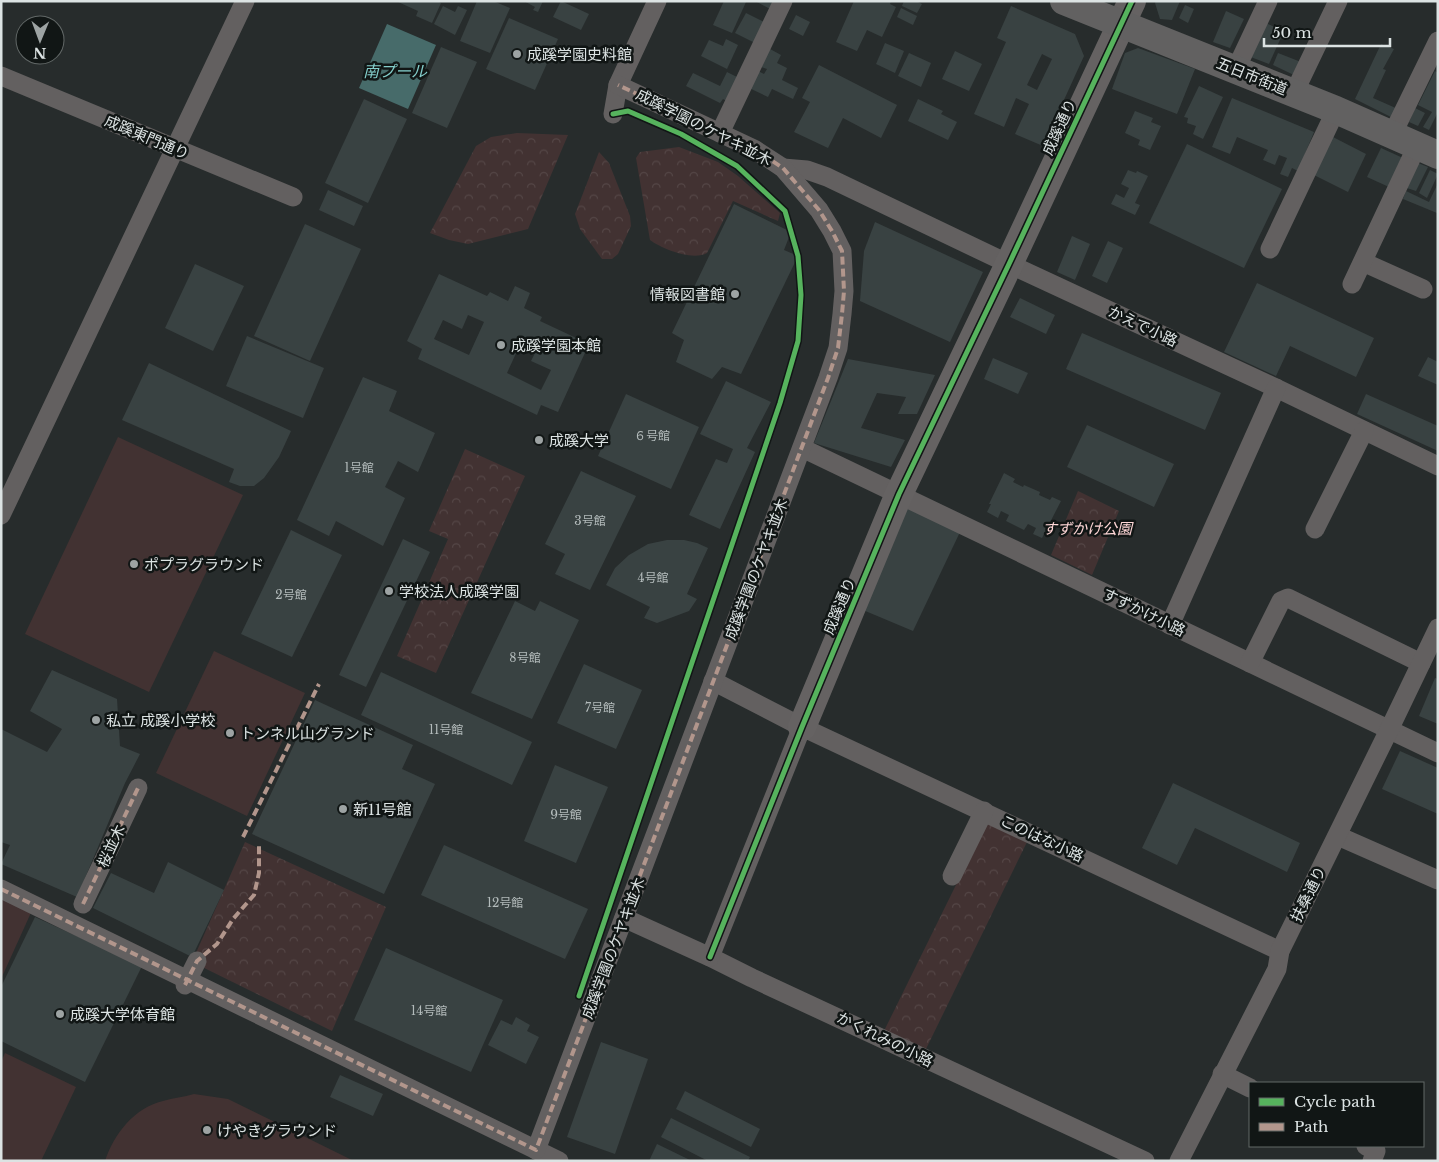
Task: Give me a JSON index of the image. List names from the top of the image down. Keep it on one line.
{"streets":{"main road":["五日市街道"],"street":["成蹊学園のケヤキ並木","成蹊通り","成蹊東門通り","かえで小路","すずかけ小路","このはな小路","桜並木","扶桑通り","かくれみの小路"]},"crossings":[["五日市街道","成蹊通り"],["成蹊学園のケヤキ並木","かえで小路"],["成蹊学園のケヤキ並木","すずかけ小路"],["成蹊学園のケヤキ並木","このはな小路"],["成蹊学園のケヤキ並木","かくれみの小路"],["成蹊通り","かえで小路"],["成蹊通り","すずかけ小路"],["成蹊通り","このはな小路"],["すずかけ小路","扶桑通り"],["このはな小路","扶桑通り"]],"water":["南プール"],"parks":["すずかけ公園"],"places":["成蹊学園史料館","情報図書館","成蹊学園本館","成蹊大学","ポプラグラウンド","学校法人成蹊学園","私立 成蹊小学校","トンネル山グランド","新11号館","成蹊大学体育館","けやきグラウンド"],"house_numbers":["６号館","1号館","3号館","4号館","2号館","8号館","7号館","11号館","9号館","12号館","14号館"],"legend":["Cycle path","Path"],"scale_bar":"50 m","north":"bottom"}
